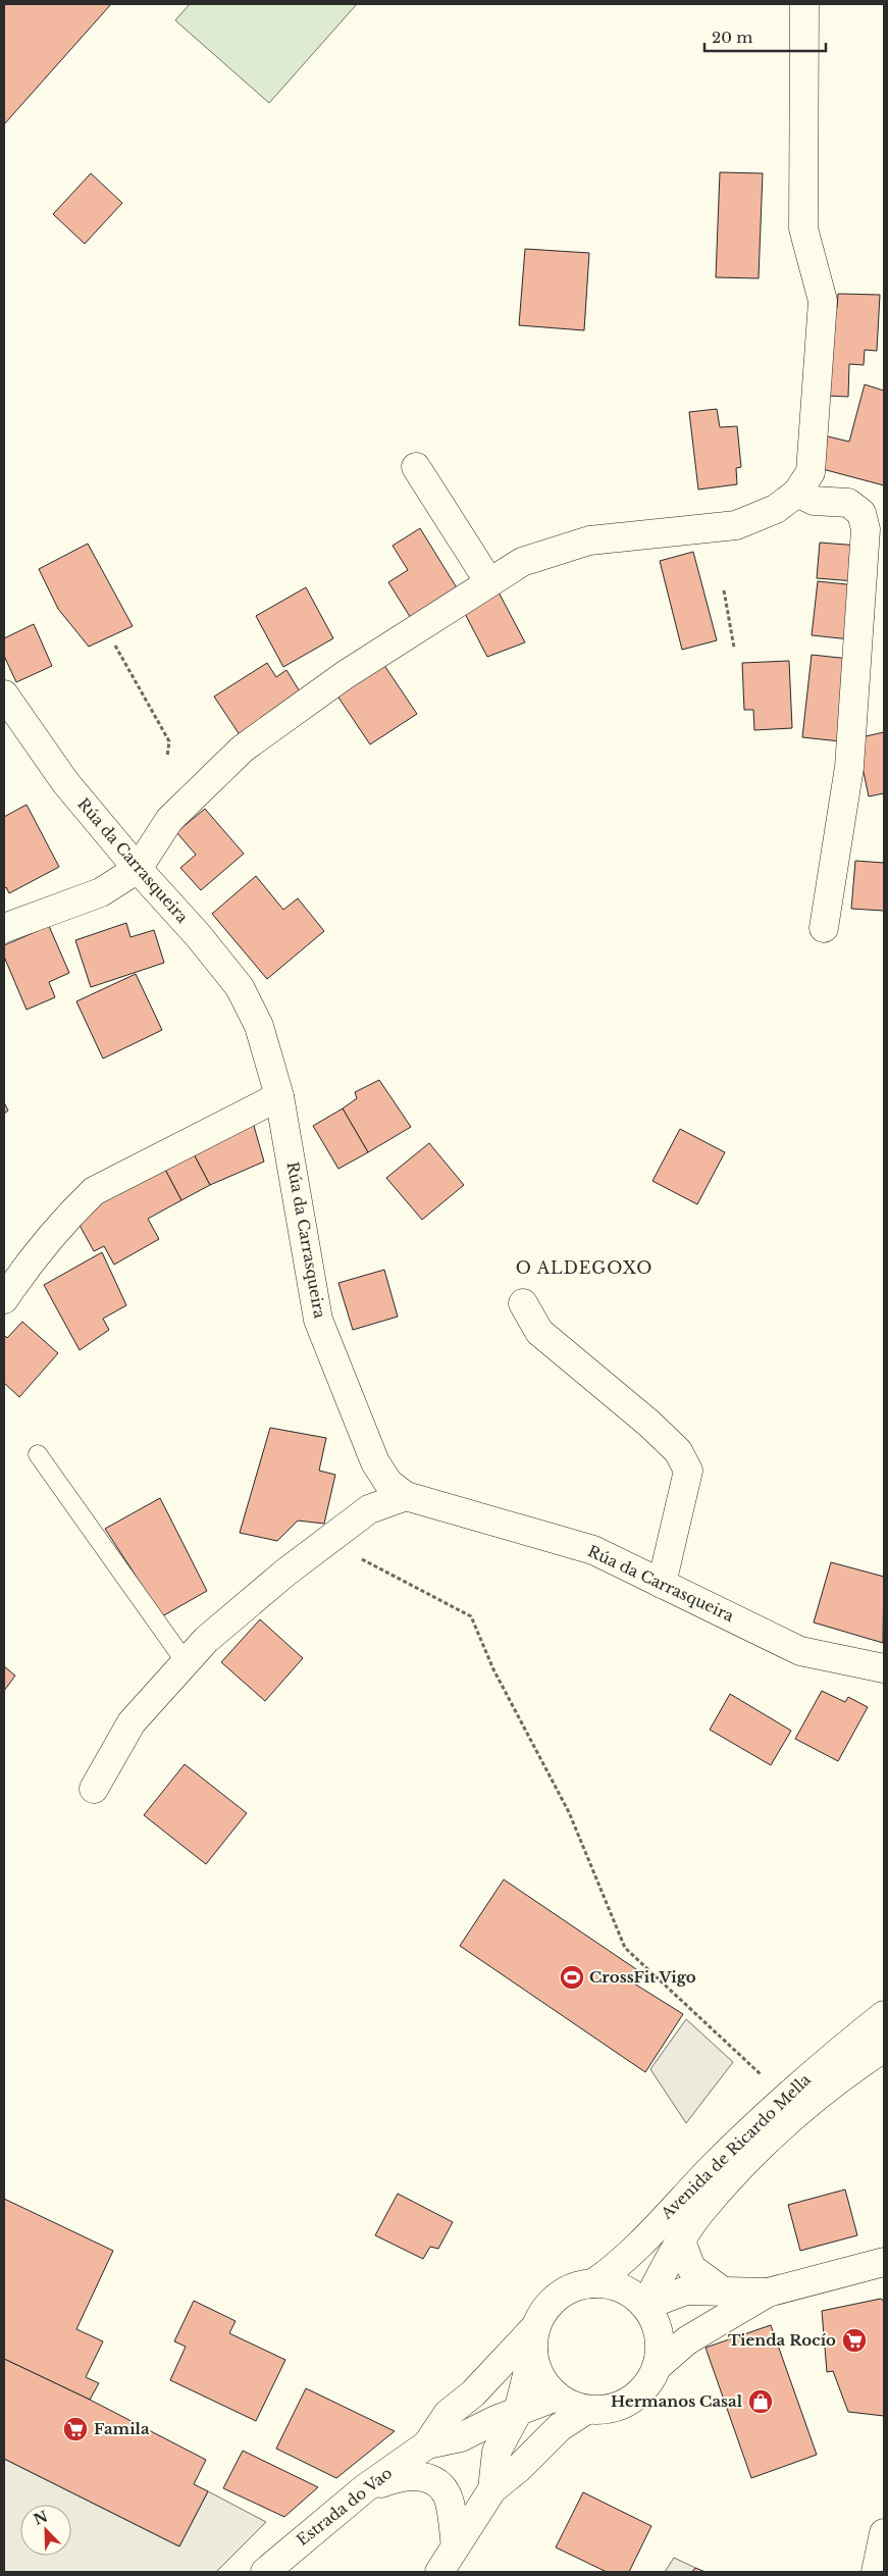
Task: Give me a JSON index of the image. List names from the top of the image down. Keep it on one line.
{"streets":{"street":["Rúa da Carrasqueira","Avenida de Ricardo Mella","Estrada do Vao"]},"crossings":[["Avenida de Ricardo Mella","Estrada do Vao"]],"districts":["O ALDEGOXO"],"places":{"sports":["CrossFit Vigo"],"supermarket":["Tienda Rocío","Famila"],"shop":["Hermanos Casal"]},"scale_bar":"20 m","north":"top left"}
